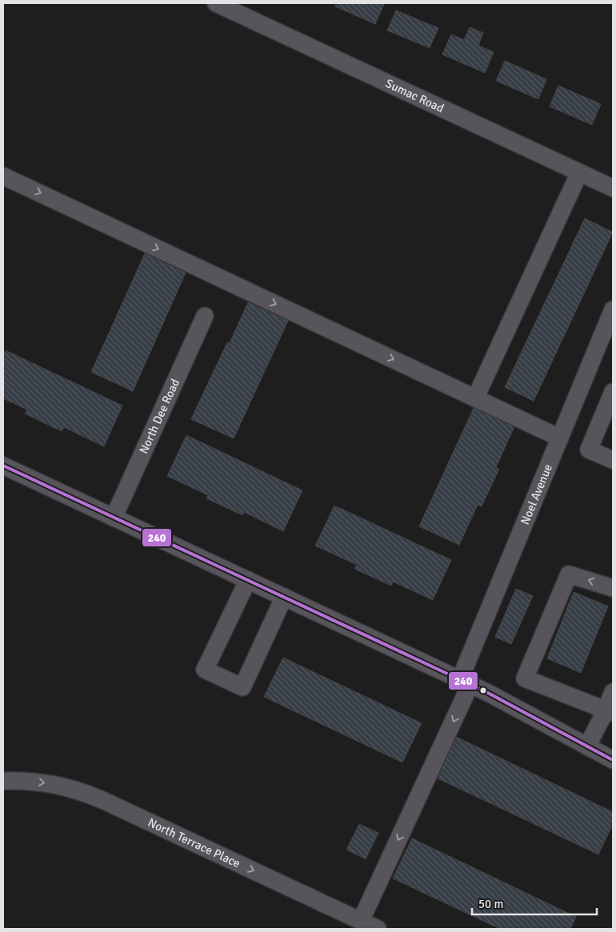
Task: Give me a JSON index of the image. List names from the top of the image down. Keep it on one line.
{"streets":{"street":["Sumac Road","North Dee Road","Noel Avenue","North Terrace Place"]},"crossings":[["Noel Avenue","North Terrace Place"]],"one_way":["Noel Avenue","North Terrace Place"],"lines":["transit line 240"],"scale_bar":"50 m"}
